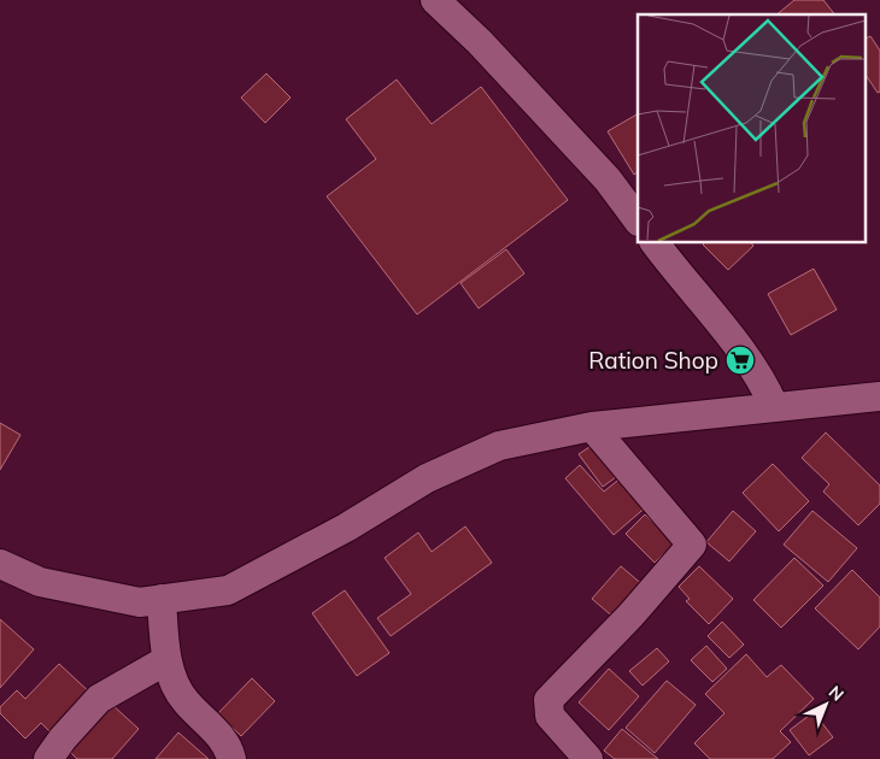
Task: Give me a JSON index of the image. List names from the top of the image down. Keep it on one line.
{"places":{"supermarket":["Ration Shop"]},"north":"top right"}
